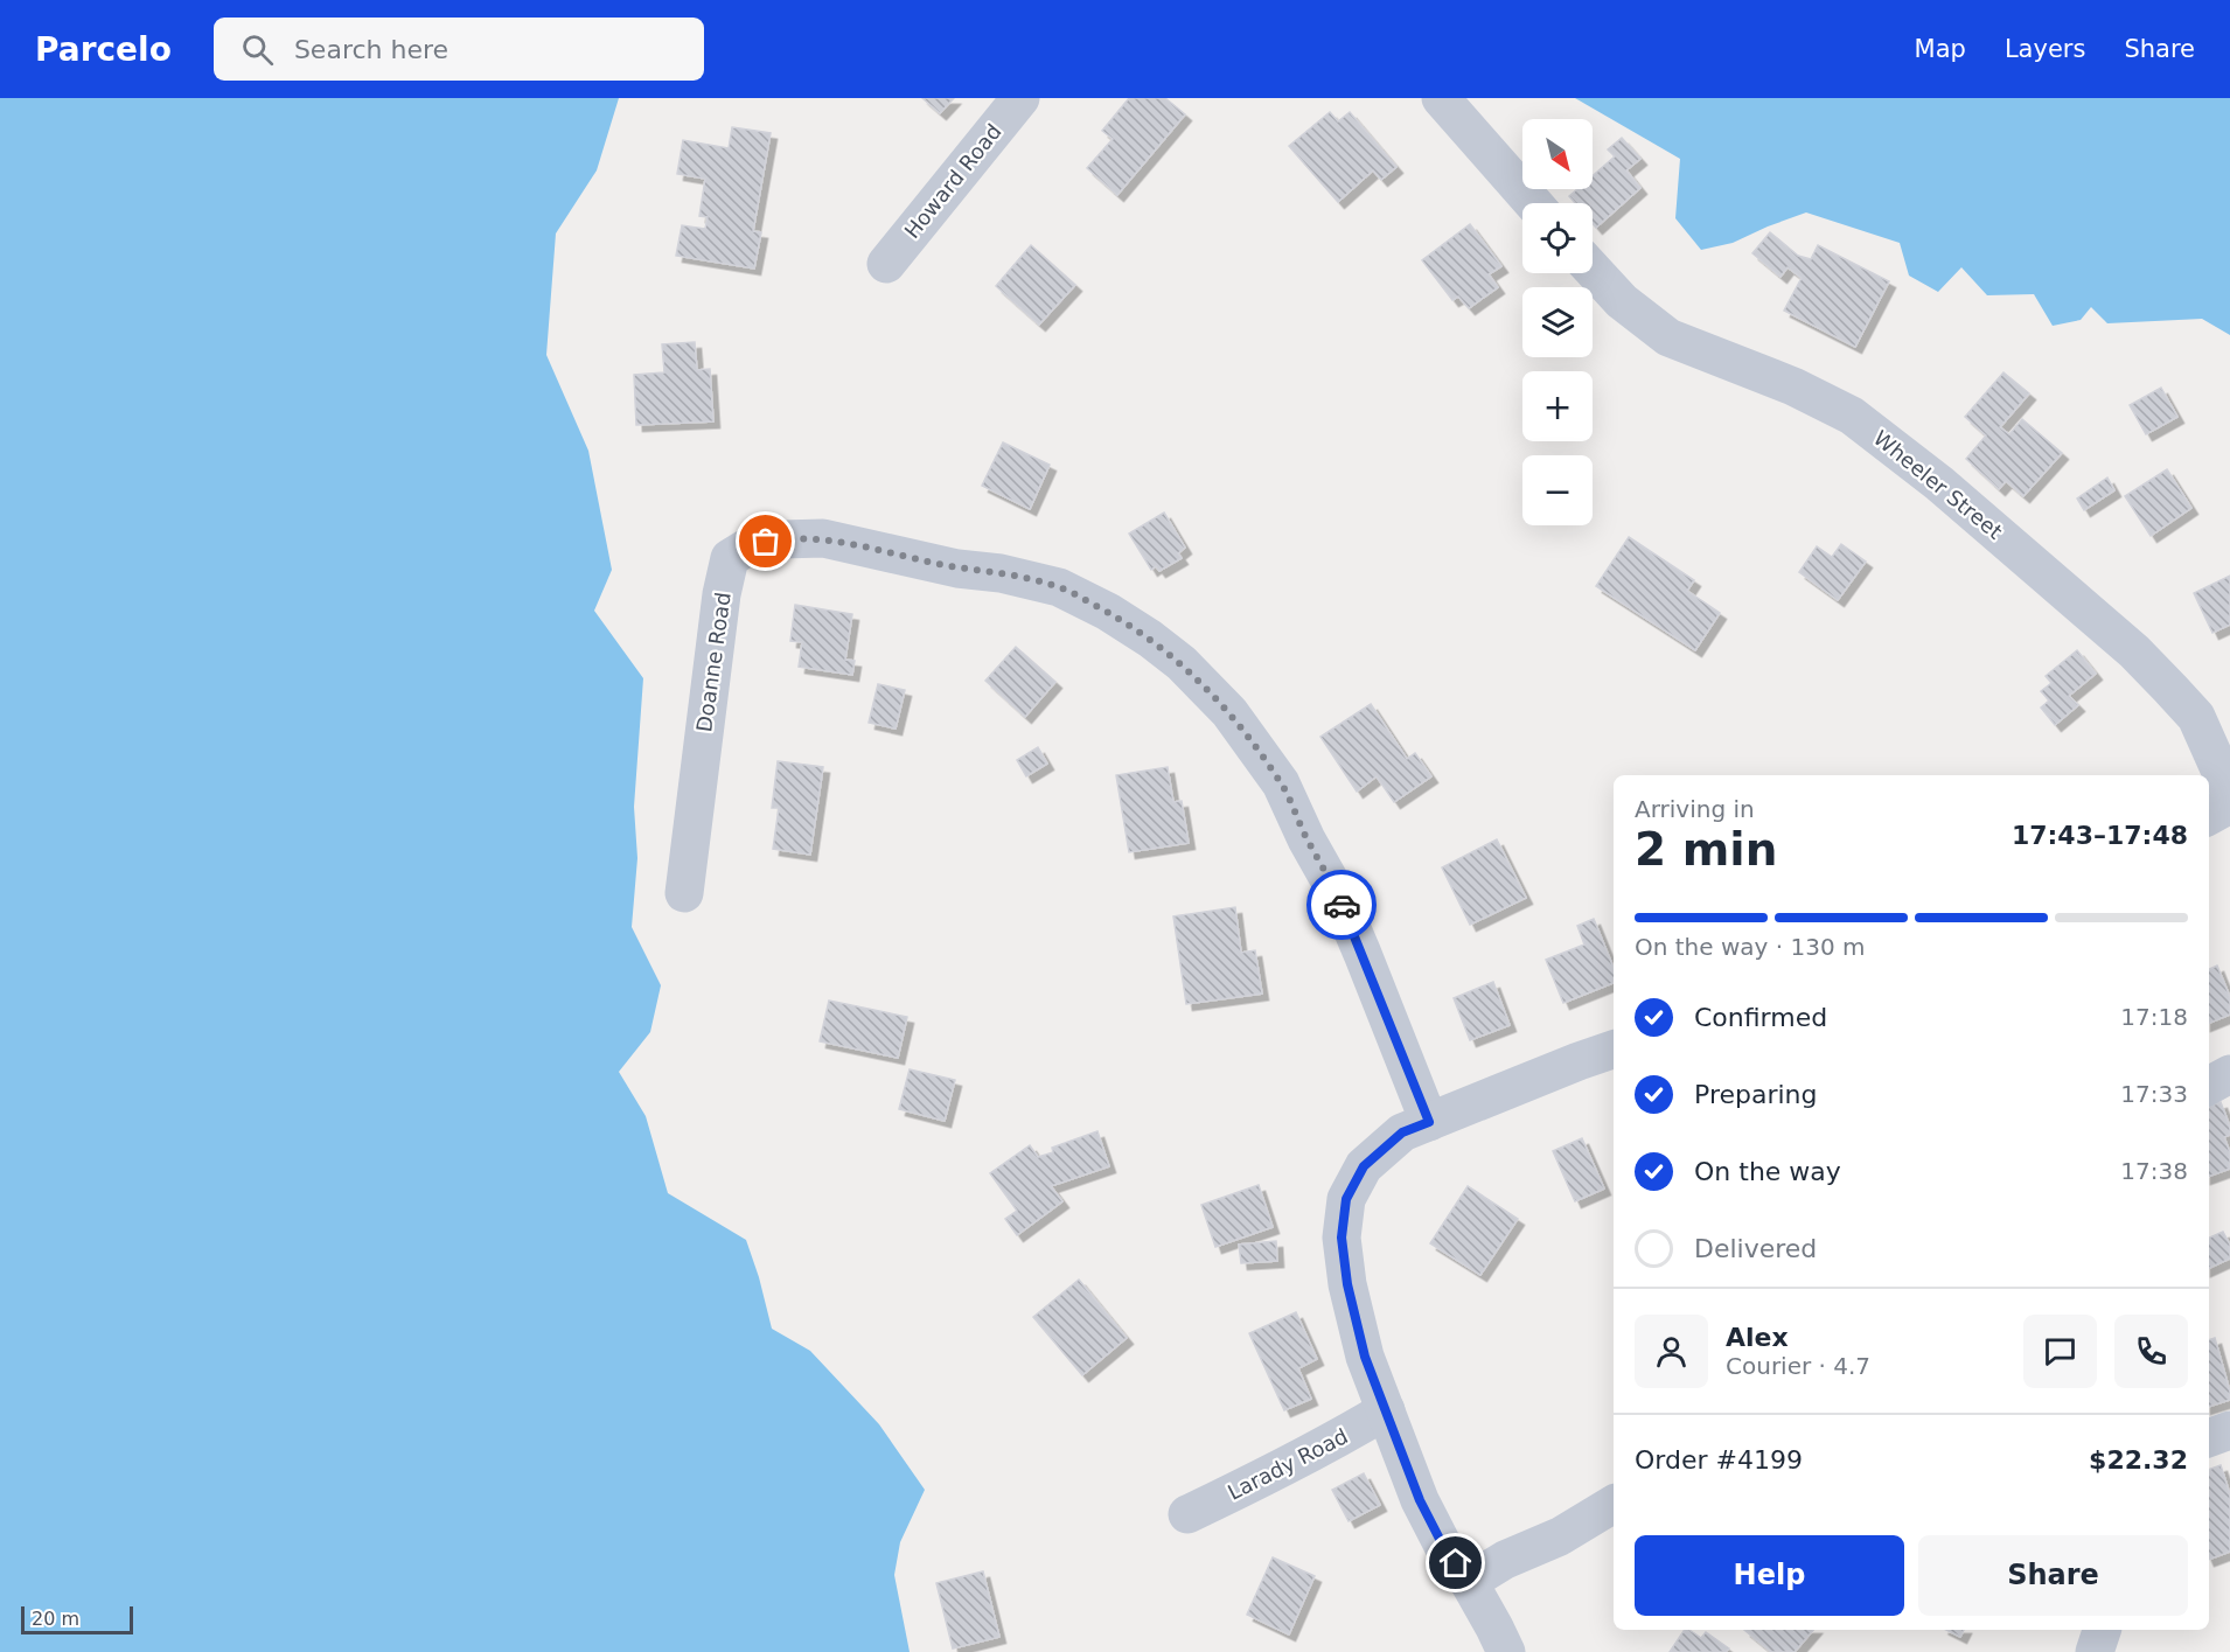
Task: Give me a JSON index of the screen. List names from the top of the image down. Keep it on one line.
{"streets":{"street":["Howard Road","Wheeler Street","Doanne Road","Larady Road"]},"scale_bar":"20 m","north":"bottom right","page":{"header":"Parcelo","search":"Search here","nav":["Map","Layers","Share"],"map_buttons":["+","−"],"heading":["2 min","Arriving in","17:43–17:48"],"panel":["Alex","Courier · 4.7","Order #4199","$22.32"],"bar":"On the way · 130 m","list":[["Confirmed","17:18"],["Preparing","17:33"],["On the way","17:38"],"Delivered"],"buttons":["Help","Share"],"scale":"20 m"}}
